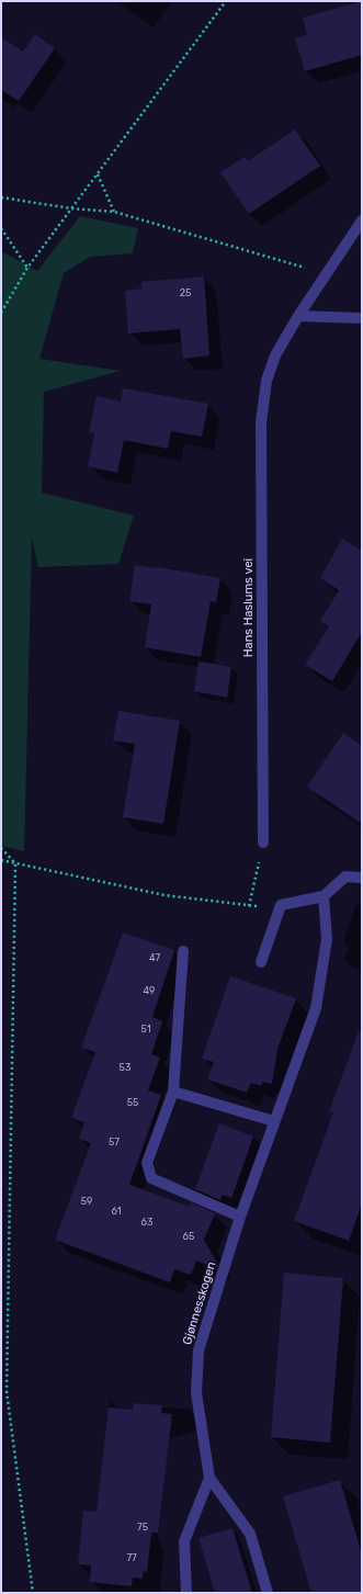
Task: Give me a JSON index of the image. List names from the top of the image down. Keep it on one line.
{"streets":{"street":["Hans Haslums vei","Gjønnesskogen"]},"house_numbers":["25","47","49","51","53","55","57","59","61","63","65","75","77"]}
